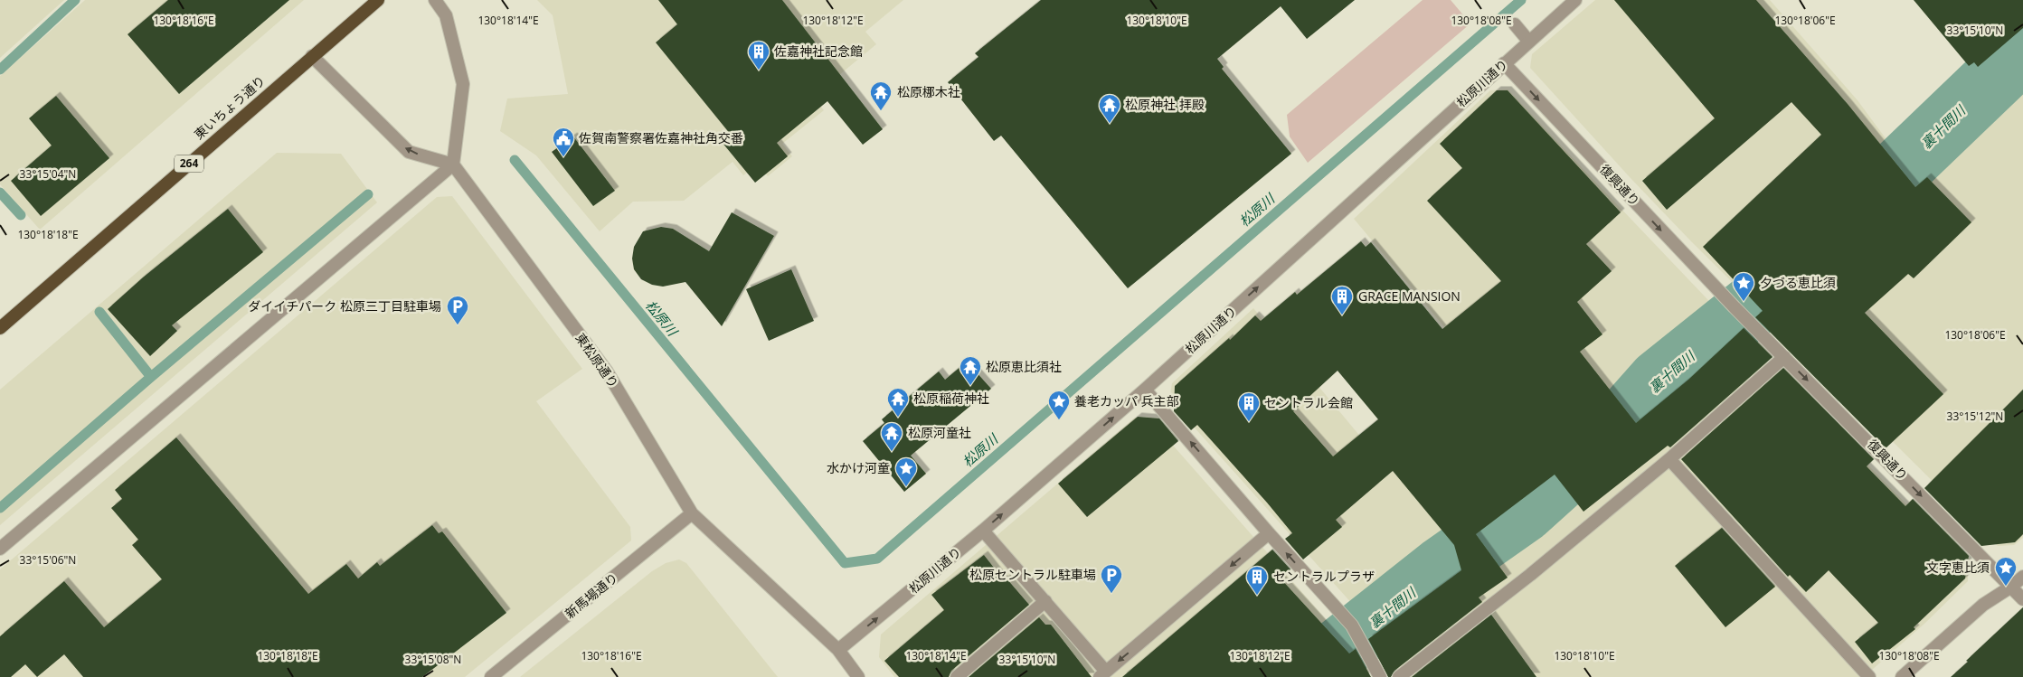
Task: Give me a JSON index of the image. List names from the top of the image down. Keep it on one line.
{"streets":{"highway":["東いちょう通り","264"],"street":["松原川通り","復興通り","東松原通り","新馬場通り"]},"crossings":[["松原川通り","復興通り"],["松原川通り","東松原通り"],["東松原通り","新馬場通り"]],"one_way":["松原川通り","復興通り"],"water":["裏十間川","松原川"],"places":{"building":["佐嘉神社記念館","GRACE MANSION","セントラル会館","セントラルプラザ"],"temple":["松原梛木社","松原神社 拝殿","松原恵比須社","松原稲荷神社","松原河童社"],"public building":["佐賀南警察署佐嘉神社角交番"],"place":["夕づる恵比須","養老カッパ 兵主部","水かけ河童","文字恵比須"],"parking":["ダイイチパーク 松原三丁目駐車場","松原セントラル駐車場"]},"coordinates":["130°18'16\"E","130°18'14\"E","130°18'12\"E","130°18'10\"E","130°18'08\"E","130°18'06\"E","33°15'10\"N","33°15'04\"N","130°18'18\"E","33°15'12\"N","33°15'06\"N","33°15'08\"N"]}
